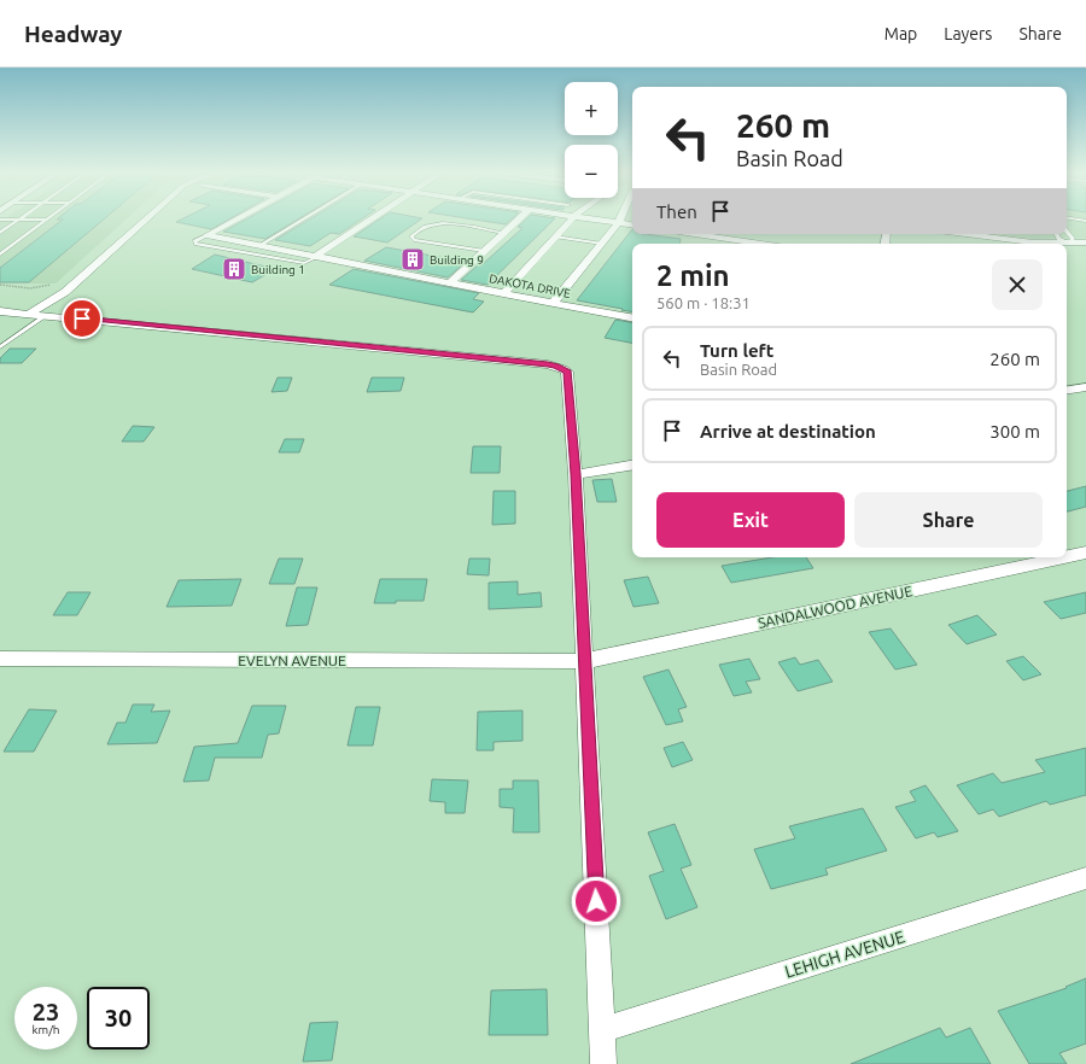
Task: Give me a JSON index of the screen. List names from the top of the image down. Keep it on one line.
{"streets":{"street":["DAKOTA DRIVE","SANDALWOOD AVENUE","EVELYN AVENUE","LEHIGH AVENUE"]},"crossings":[["SANDALWOOD AVENUE","EVELYN AVENUE"]],"places":{"building":["Building 9","Building 1"]},"page":{"header":"Headway","nav":["Map","Layers","Share"],"map_buttons":["+","−"],"turn":["260 m","Basin Road"],"then":"Then","heading":["2 min","560 m · 18:31"],"list":[{"name":"Turn left","note":"Basin Road","value":"260 m"},{"name":"Arrive at destination","value":"300 m"}],"buttons":["Exit","Share"],"speed":"23 km/h","limit":"30"}}
